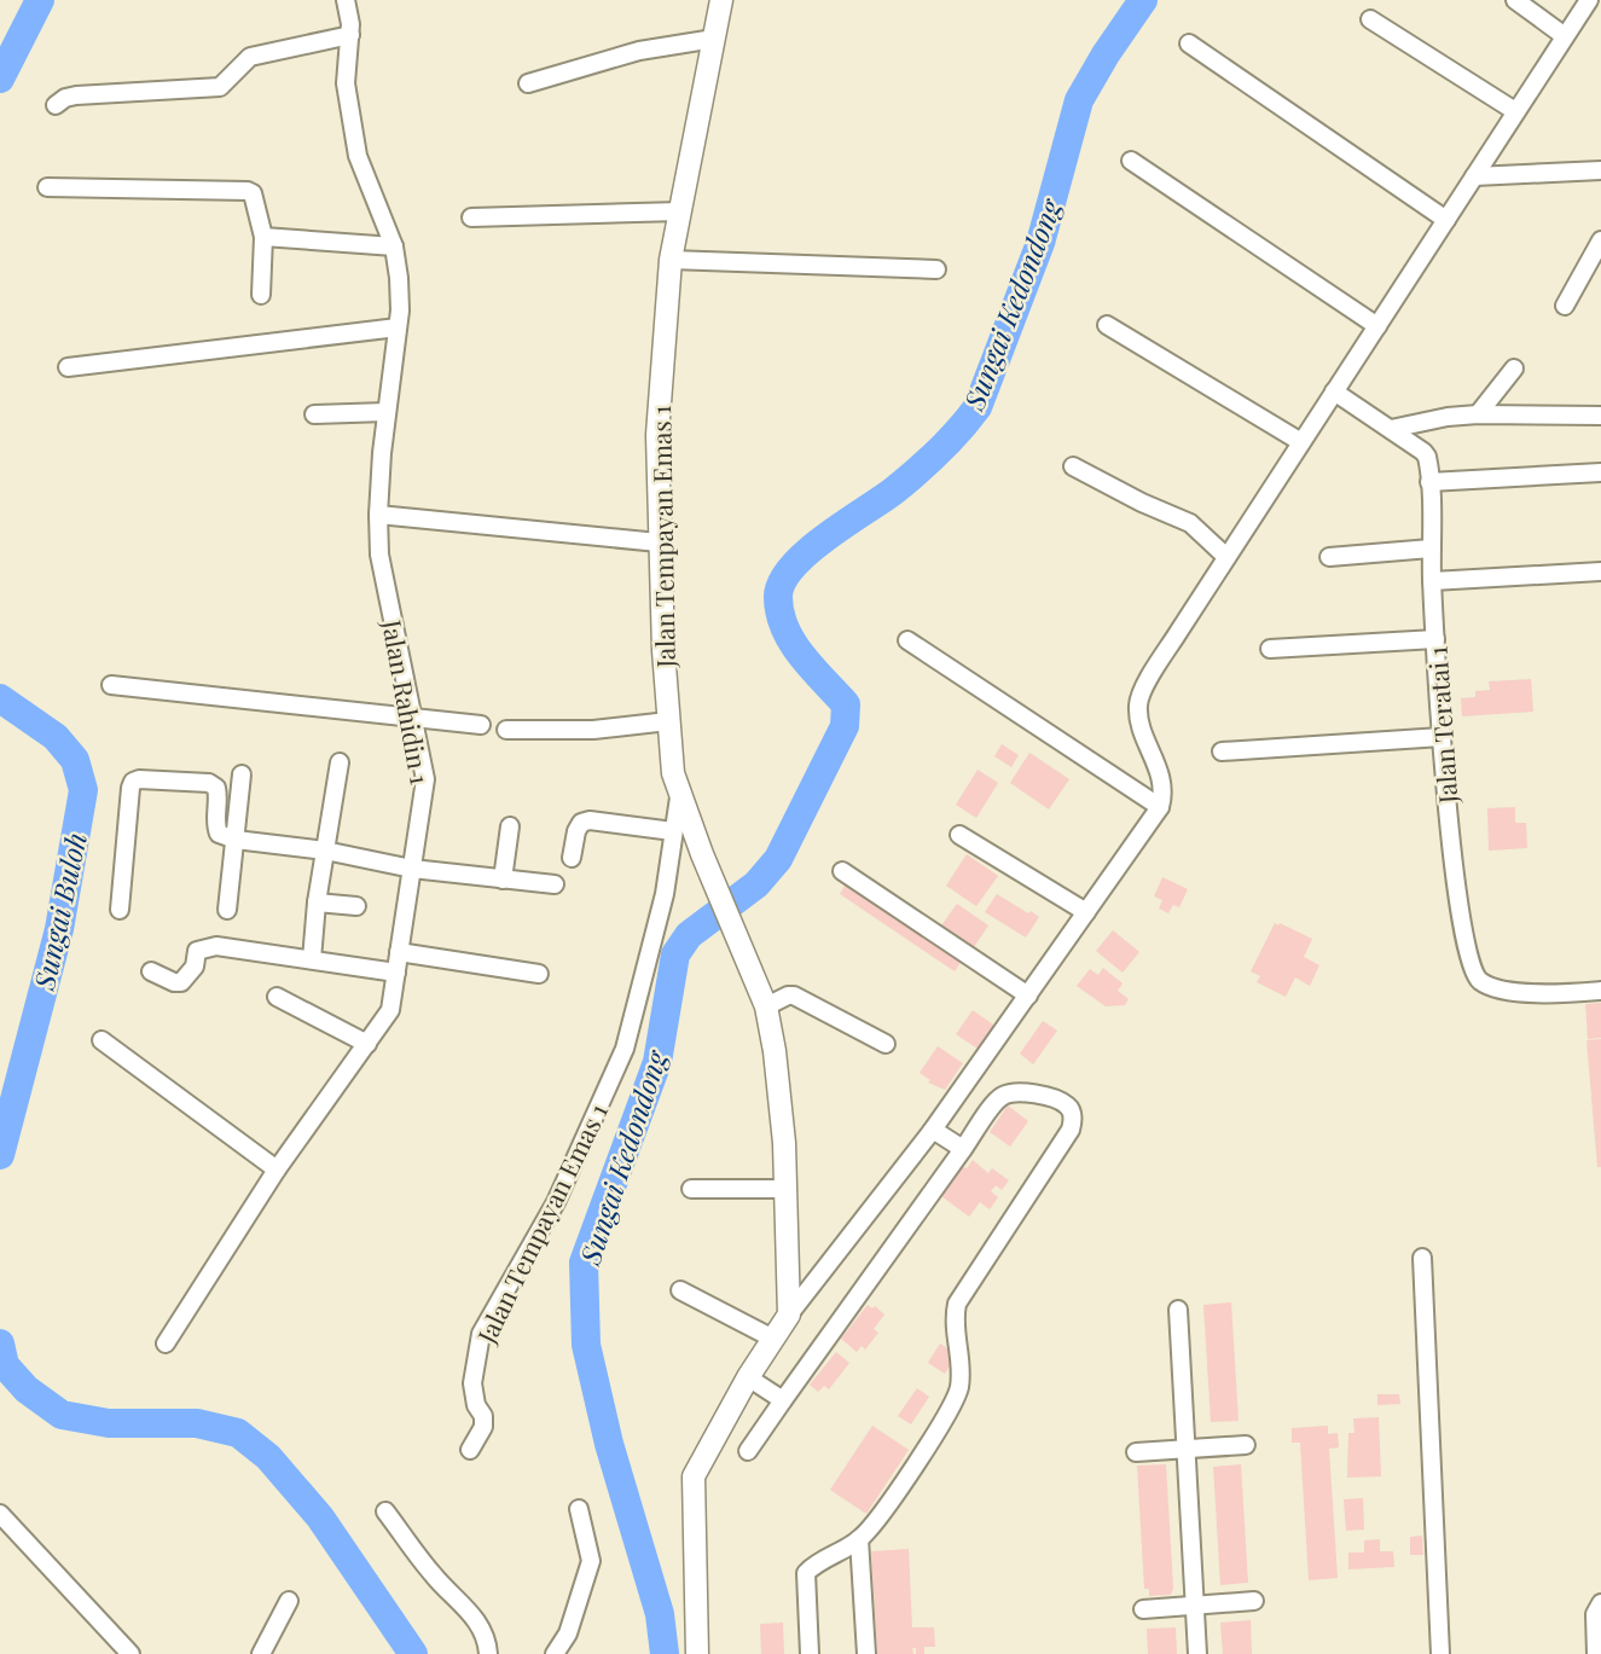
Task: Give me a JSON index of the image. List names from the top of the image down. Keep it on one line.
{"streets":{"street":["Jalan Tempayan Emas 1","Jalan Rahidin 1","Jalan Teratai 1"]},"water":["Sungai Kedondong","Sungai Buloh"]}
